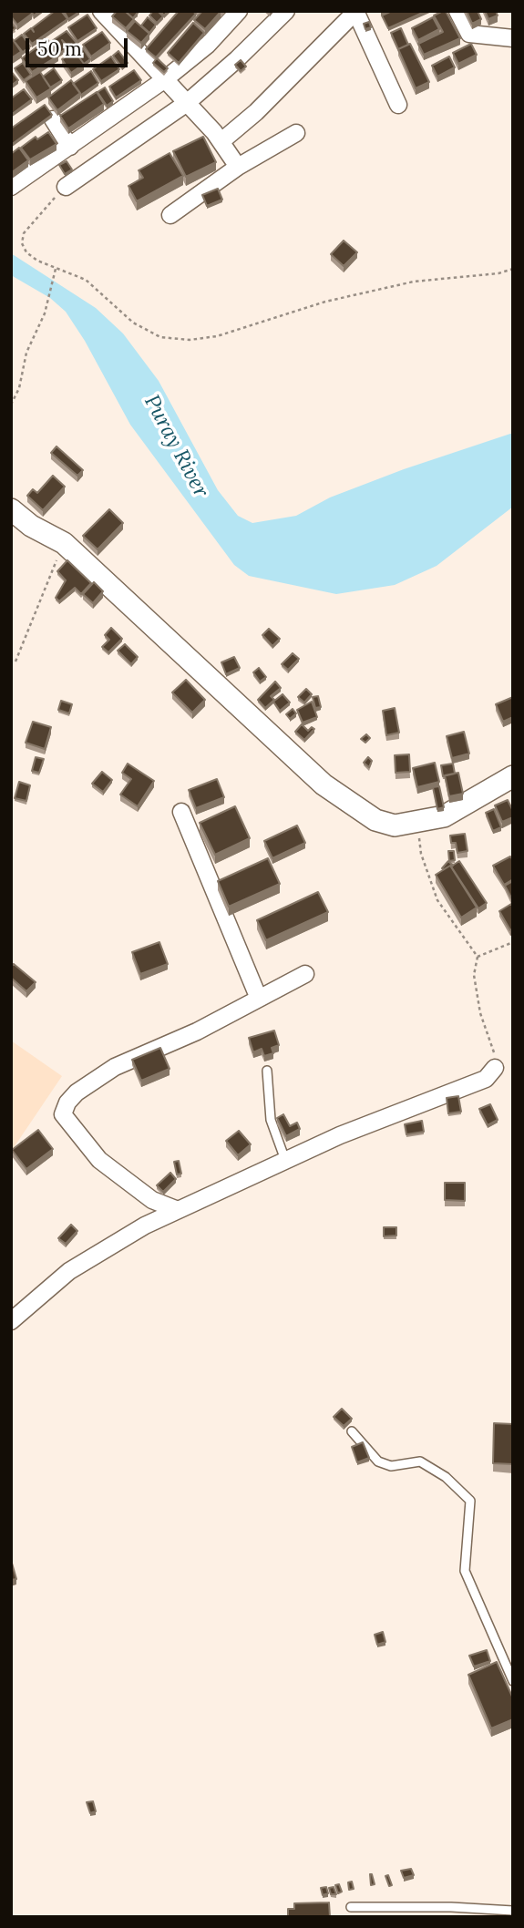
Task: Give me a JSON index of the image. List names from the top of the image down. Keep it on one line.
{"water":["Puray River"],"scale_bar":"50 m"}
